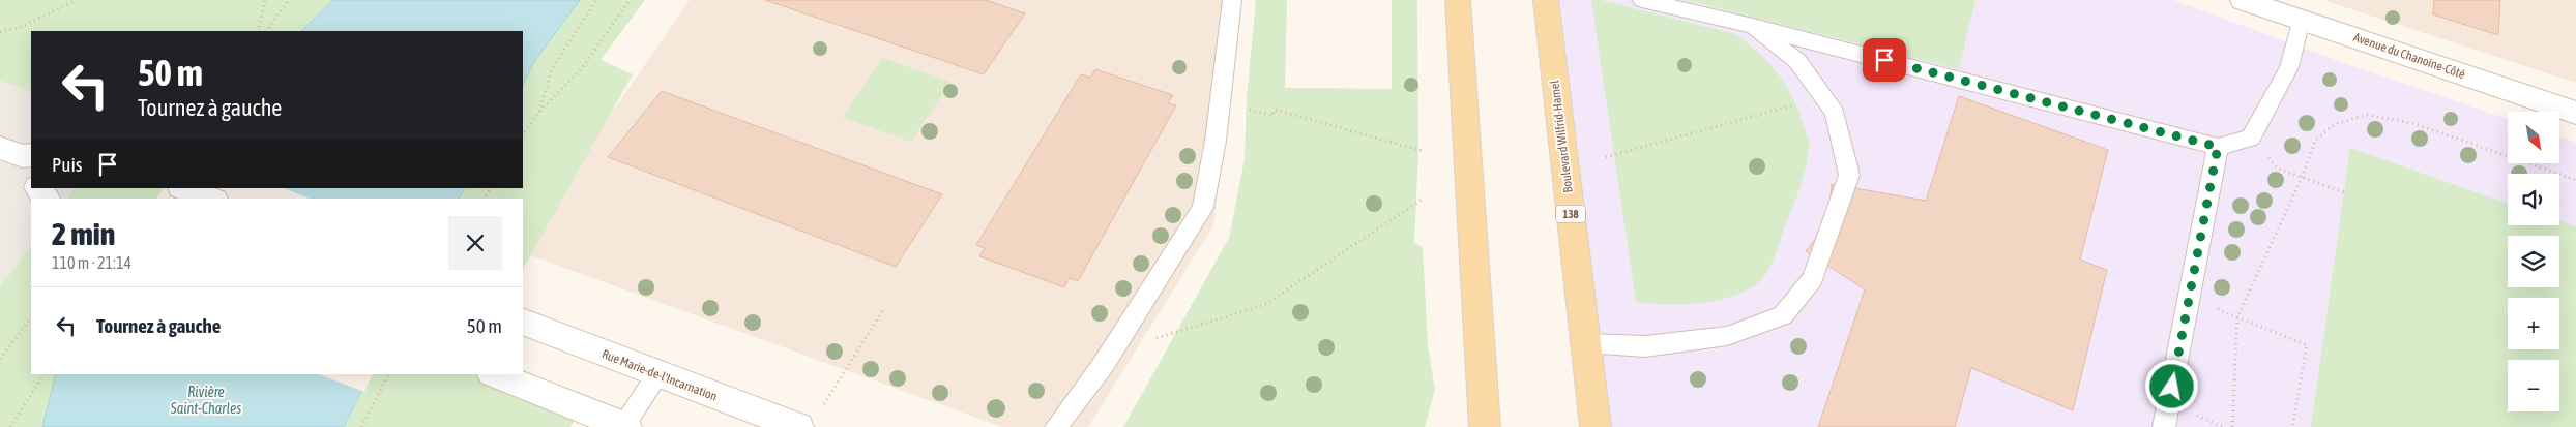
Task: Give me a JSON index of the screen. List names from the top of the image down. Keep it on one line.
{"streets":{"main road":["Avenue du Chanoine-Côté","Boulevard Wilfrid-Hamel","138","Rue Marie-de-l'Incarnation"]},"water":["Rivière Saint-Charles"],"north":"bottom right","page":{"turn":["50 m","Tournez à gauche"],"map_buttons":["+","−"],"then":"Puis","heading":["2 min","110 m · 21:14"],"list":[{"name":"Tournez à gauche","value":"50 m"}]}}
